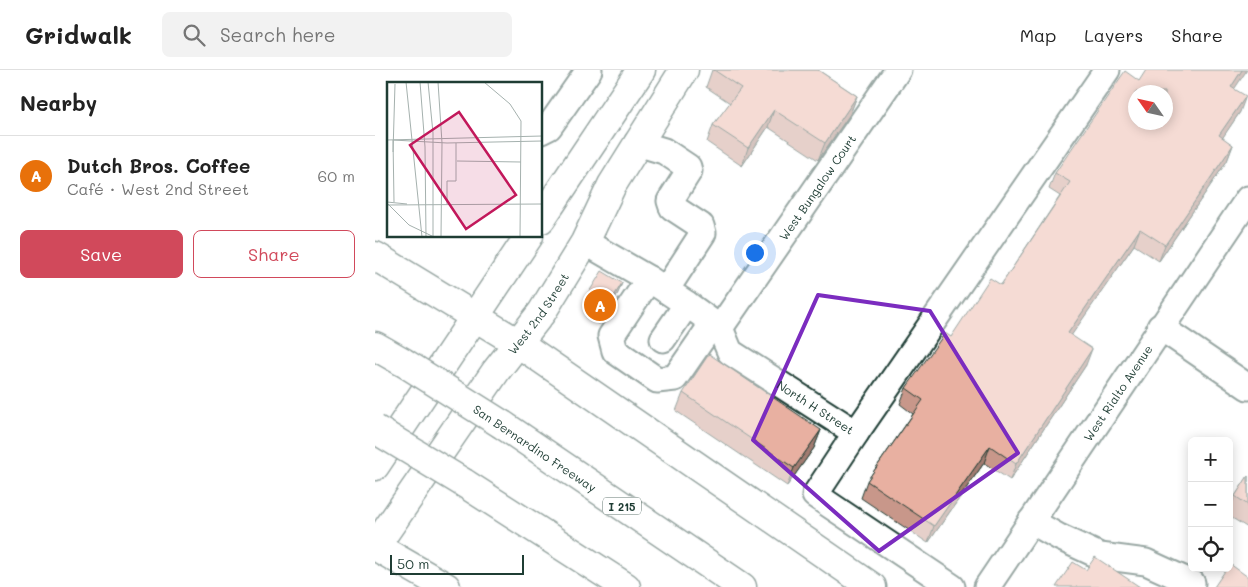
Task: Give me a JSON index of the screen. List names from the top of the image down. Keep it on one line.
{"streets":{"main road":["West 2nd Street","San Bernardino Freeway","I 215"],"street":["West Bungalow Court","West Rialto Avenue","North H Street"]},"crossings":[["West Bungalow Court","West 2nd Street"],["West Bungalow Court","North H Street"]],"scale_bar":"50 m","north":"top left","page":{"header":"Gridwalk","search":"Search here","nav":["Map","Layers","Share"],"heading":"Nearby","list":[{"mark":"A","name":"Dutch Bros. Coffee","note":"Café · West 2nd Street","value":"60 m"}],"buttons":["Save","Share"],"pins":"A","map_buttons":["+","−"],"scale":"50 m"}}
